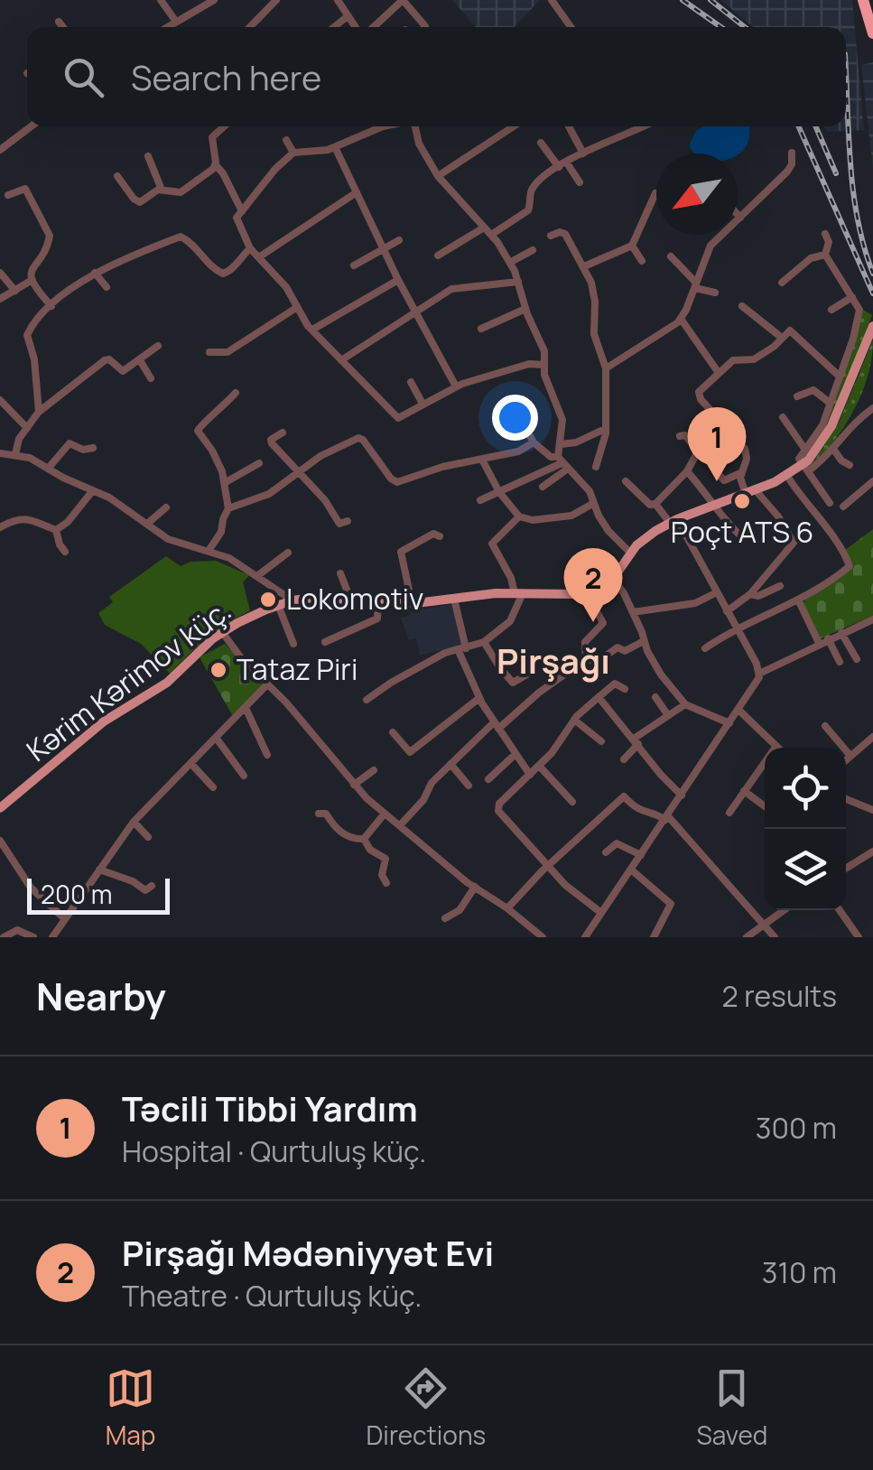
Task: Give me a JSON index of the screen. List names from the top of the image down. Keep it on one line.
{"streets":{"main road":["Kərim Kərimov küç."]},"districts":["Pirşağı"],"places":["Poçt ATS 6","Lokomotiv","Tataz Piri"],"scale_bar":"200 m","north":"bottom left","page":{"search":"Search here","pins":["1","2"],"scale":"200 m","heading":["Nearby","2 results"],"list":[{"mark":"1","name":"Təcili Tibbi Yardım","note":"Hospital · Qurtuluş küç.","value":"300 m"},{"mark":"2","name":"Pirşağı Mədəniyyət Evi","note":"Theatre · Qurtuluş küç.","value":"310 m"}],"nav":["Map","Directions","Saved"]}}
